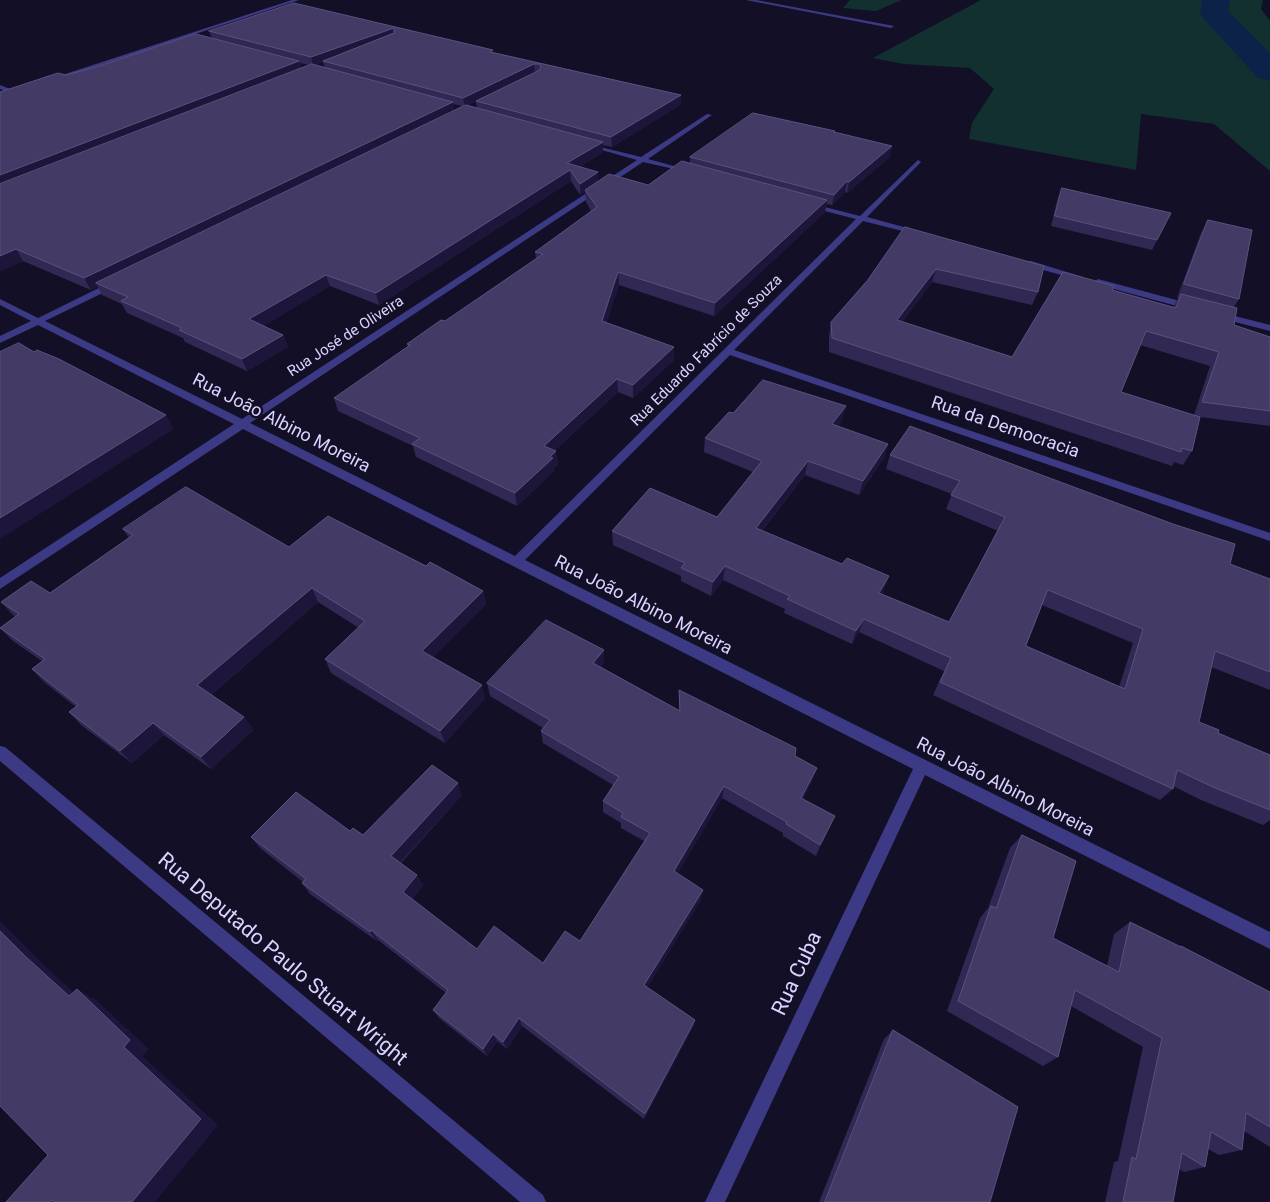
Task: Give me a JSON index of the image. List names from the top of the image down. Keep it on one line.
{"streets":{"street":["Rua José de Oliveira","Rua Eduardo Fabrício de Souza","Rua João Albino Moreira","Rua da Democracia","Rua Deputado Paulo Stuart Wright","Rua Cuba"]},"crossings":[["Rua José de Oliveira","Rua João Albino Moreira"],["Rua Eduardo Fabrício de Souza","Rua João Albino Moreira"],["Rua Eduardo Fabrício de Souza","Rua da Democracia"],["Rua João Albino Moreira","Rua Cuba"]]}
